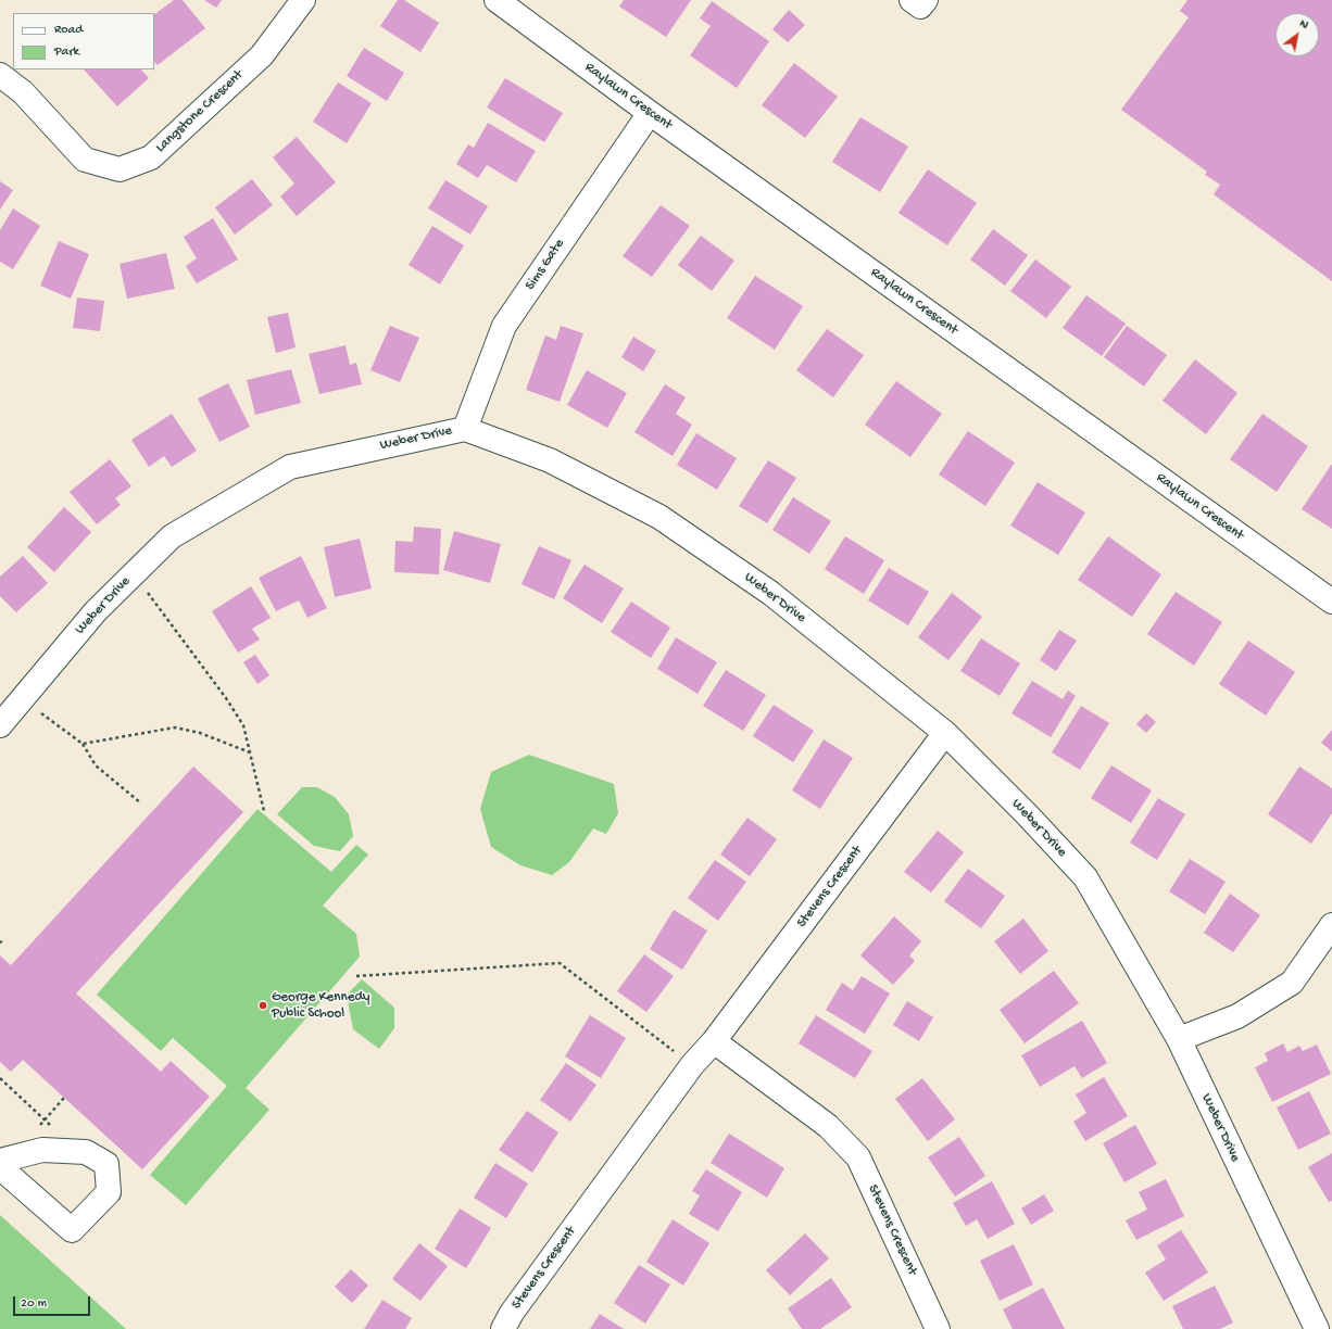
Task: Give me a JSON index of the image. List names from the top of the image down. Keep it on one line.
{"streets":{"street":["Raylawn Crescent","Langstone Crescent","Sims Gate","Weber Drive","Stevens Crescent"]},"crossings":[["Raylawn Crescent","Sims Gate"],["Sims Gate","Weber Drive"],["Weber Drive","Stevens Crescent"]],"places":["George Kennedy Public School"],"legend":["Road","Park"],"scale_bar":"20 m","north":"top right"}
